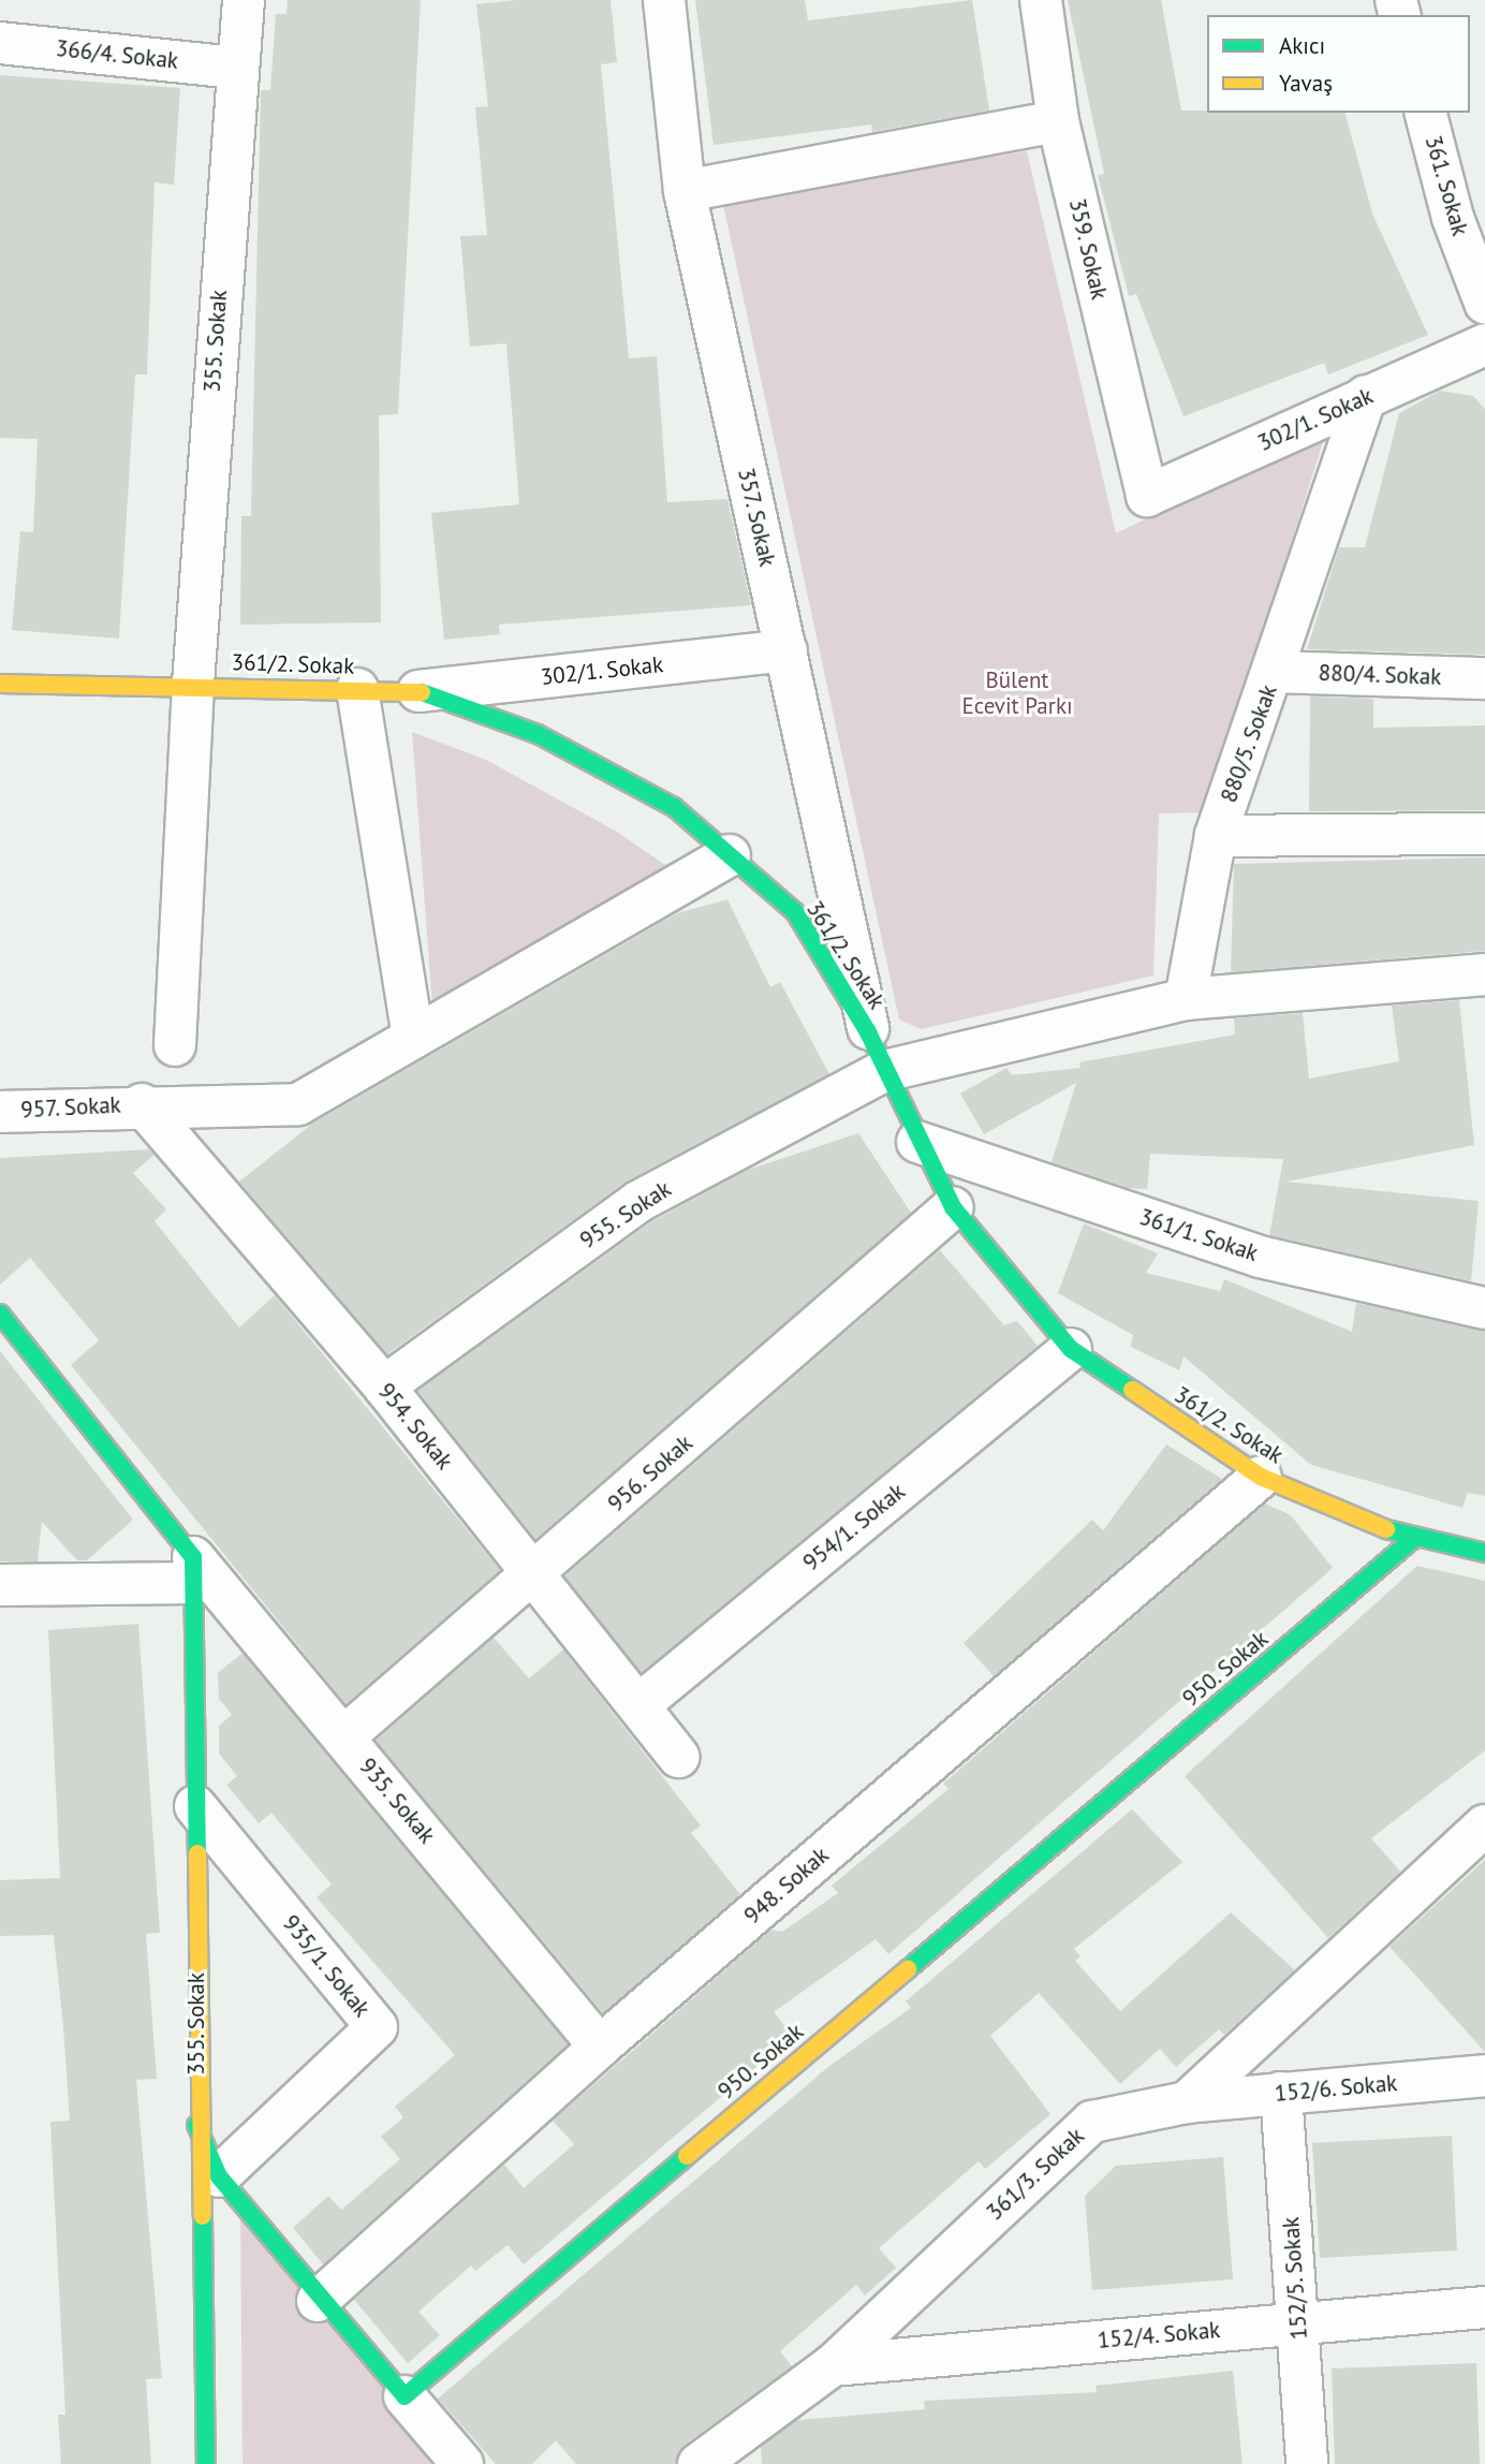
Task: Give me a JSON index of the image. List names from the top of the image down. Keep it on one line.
{"streets":{"street":["366/4. Sokak","361. Sokak","359. Sokak","355. Sokak","302/1. Sokak","357. Sokak","361/2. Sokak","880/4. Sokak","880/5. Sokak","957. Sokak","955. Sokak","361/1. Sokak","954. Sokak","956. Sokak","954/1. Sokak","950. Sokak","935. Sokak","948. Sokak","935/1. Sokak","152/6. Sokak","361/3. Sokak","152/5. Sokak","152/4. Sokak"]},"crossings":[["366/4. Sokak","355. Sokak"],["359. Sokak","302/1. Sokak"],["355. Sokak","361/2. Sokak"],["355. Sokak","935. Sokak"],["355. Sokak","935/1. Sokak"],["302/1. Sokak","357. Sokak"],["302/1. Sokak","361/2. Sokak"],["302/1. Sokak","880/5. Sokak"],["357. Sokak","361/2. Sokak"],["361/2. Sokak","957. Sokak"],["361/2. Sokak","955. Sokak"],["361/2. Sokak","361/1. Sokak"],["361/2. Sokak","956. Sokak"],["361/2. Sokak","954/1. Sokak"],["361/2. Sokak","950. Sokak"],["361/2. Sokak","948. Sokak"],["880/4. Sokak","880/5. Sokak"],["957. Sokak","954. Sokak"],["955. Sokak","954. Sokak"],["954. Sokak","956. Sokak"],["954. Sokak","954/1. Sokak"],["956. Sokak","935. Sokak"],["935. Sokak","948. Sokak"],["152/6. Sokak","361/3. Sokak"],["152/6. Sokak","152/5. Sokak"],["361/3. Sokak","152/4. Sokak"],["152/5. Sokak","152/4. Sokak"]],"parks":["Bülent Ecevit Parkı"],"legend":["Akıcı","Yavaş"]}
